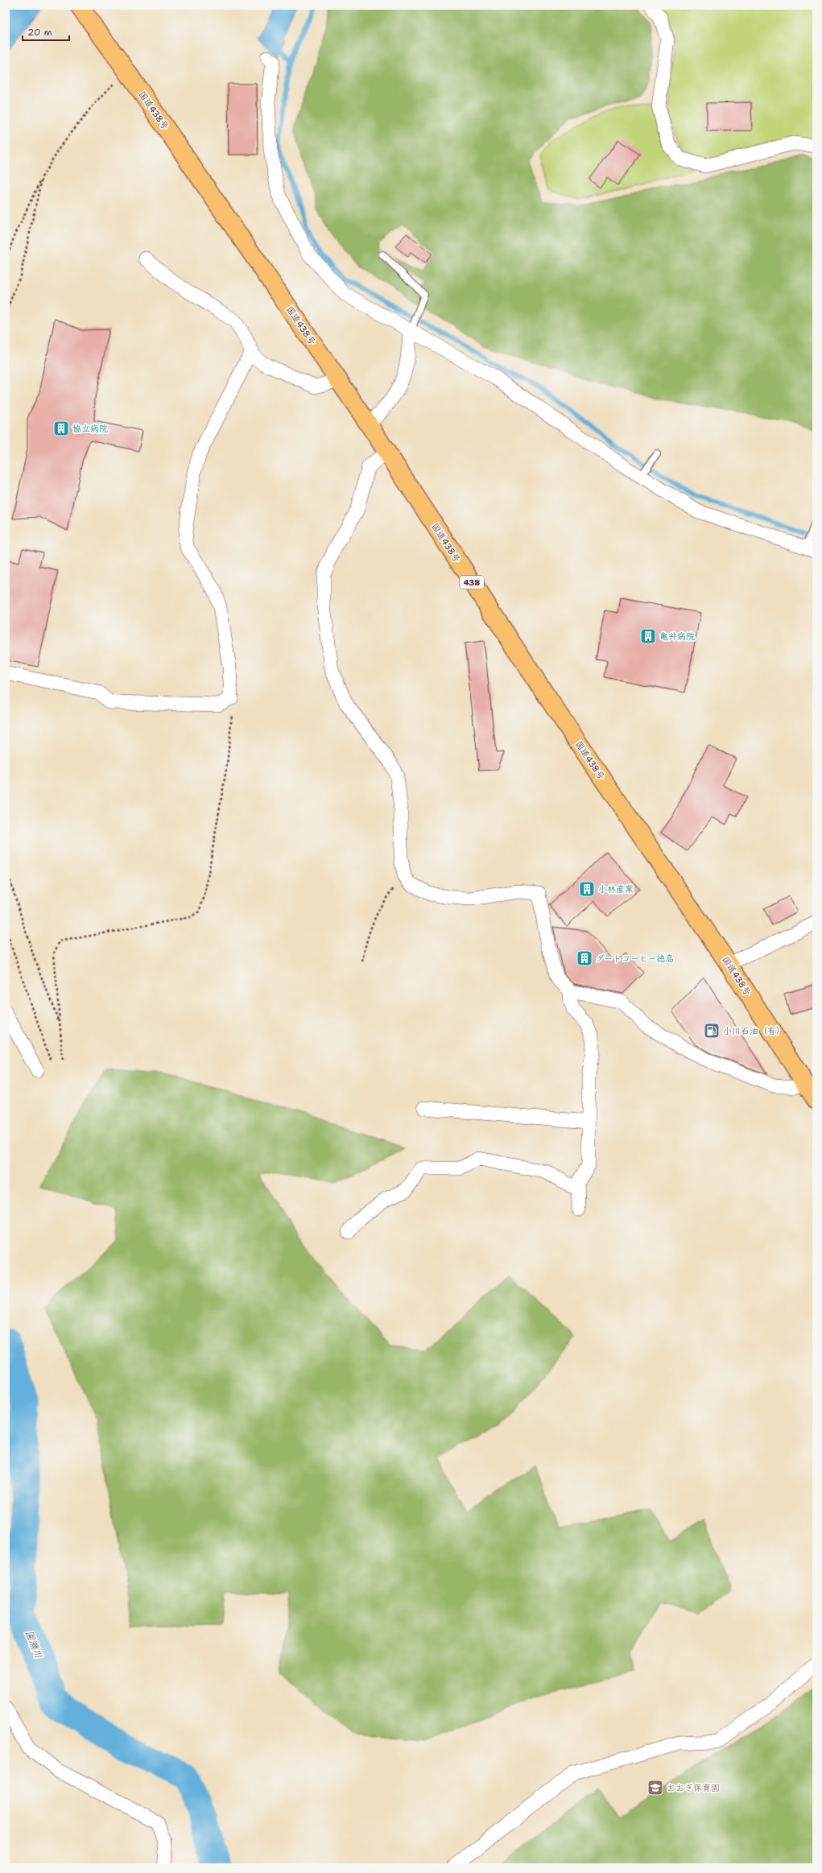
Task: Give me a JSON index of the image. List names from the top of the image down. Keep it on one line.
{"streets":{"highway":["国道438号","438"]},"water":["園瀬川"],"places":{"building":["協立病院","亀井病院","小林産業","ダートコーヒー徳島"],"fuel station":["小川石油（有）"],"school or university":["おおぎ保育園"]},"scale_bar":"20 m"}
